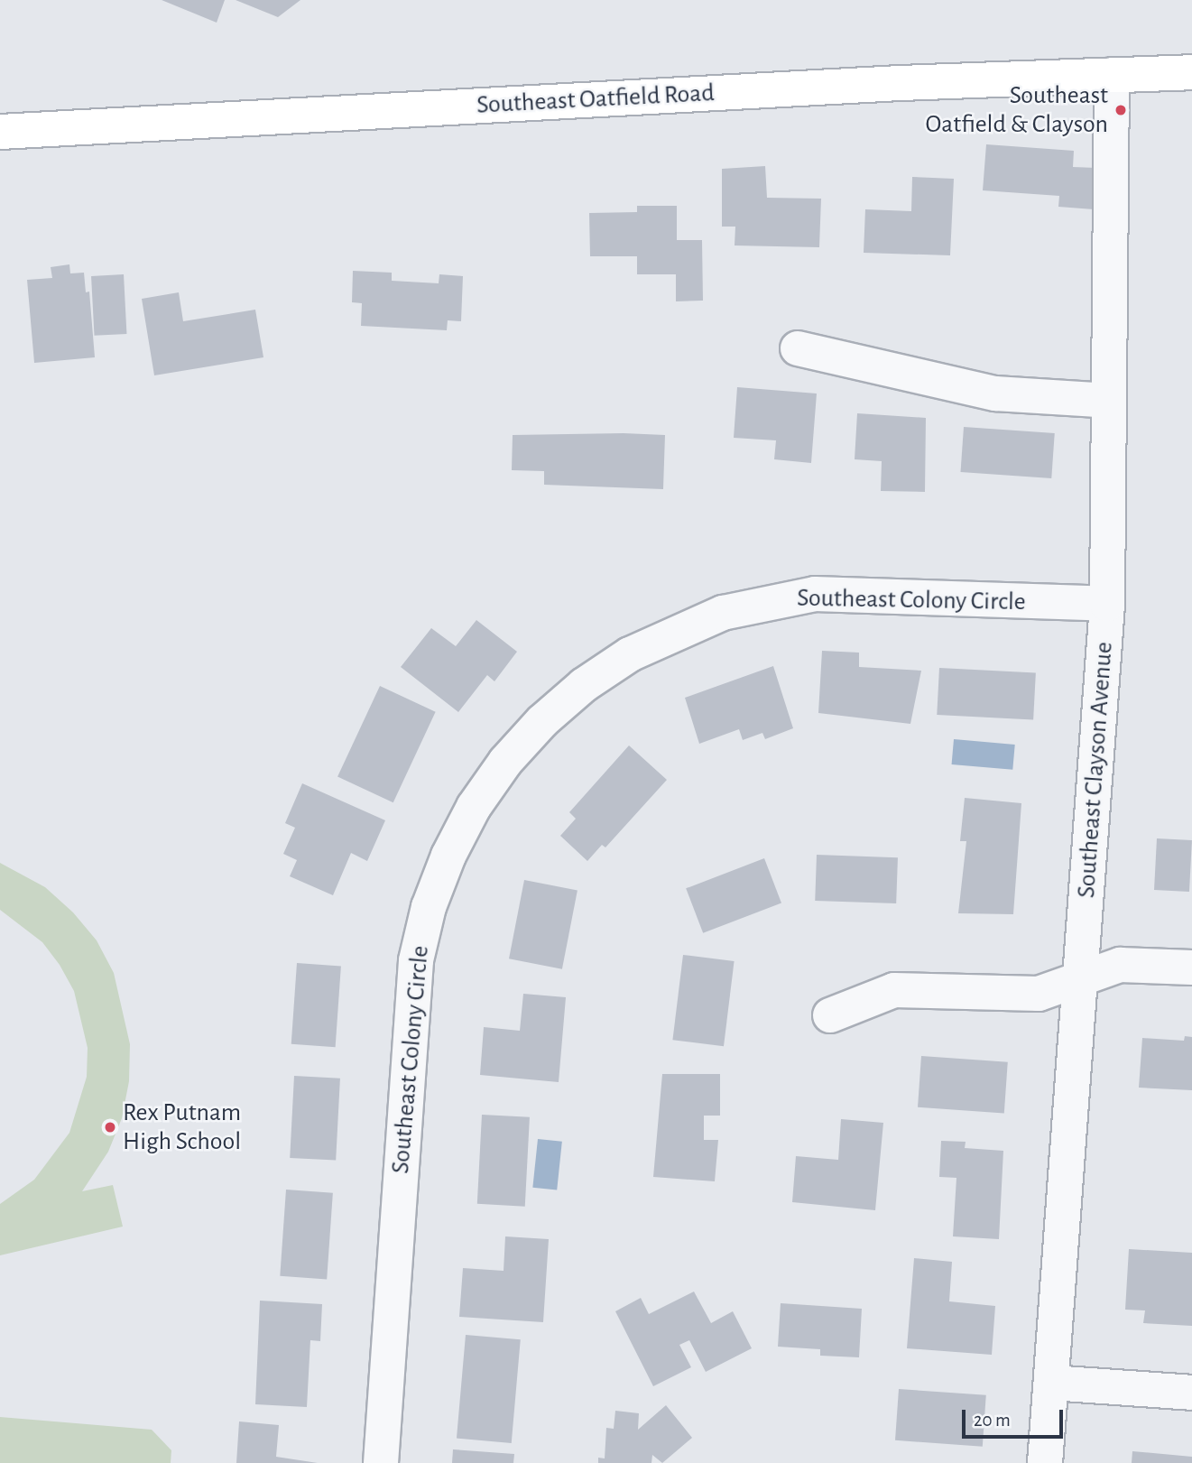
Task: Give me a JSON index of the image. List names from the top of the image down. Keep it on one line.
{"streets":{"main road":["Southeast Oatfield Road"],"street":["Southeast Colony Circle","Southeast Clayson Avenue"]},"crossings":[["Southeast Oatfield Road","Southeast Clayson Avenue"],["Southeast Colony Circle","Southeast Clayson Avenue"]],"places":["Southeast Oatfield & Clayson","Rex Putnam High School"],"scale_bar":"20 m"}
